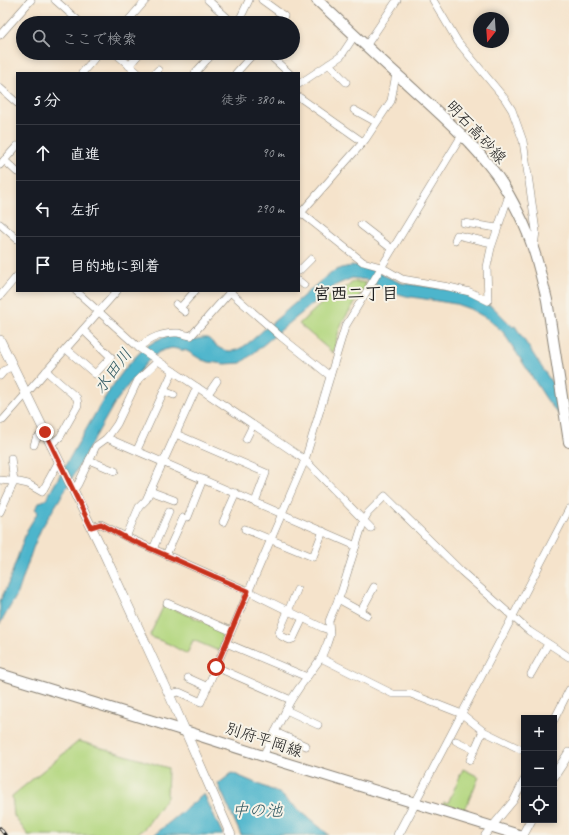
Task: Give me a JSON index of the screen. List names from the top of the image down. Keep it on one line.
{"streets":{"main road":["明石高砂線","別府平岡線"]},"districts":["宮西二丁目"],"water":["水田川","中の池"],"north":"bottom","page":{"search":"ここで検索","heading":["5 分","徒歩 · 380 m"],"list":[["直進","90 m"],["左折","290 m"],"目的地に到着"],"map_buttons":["+","−"]}}
